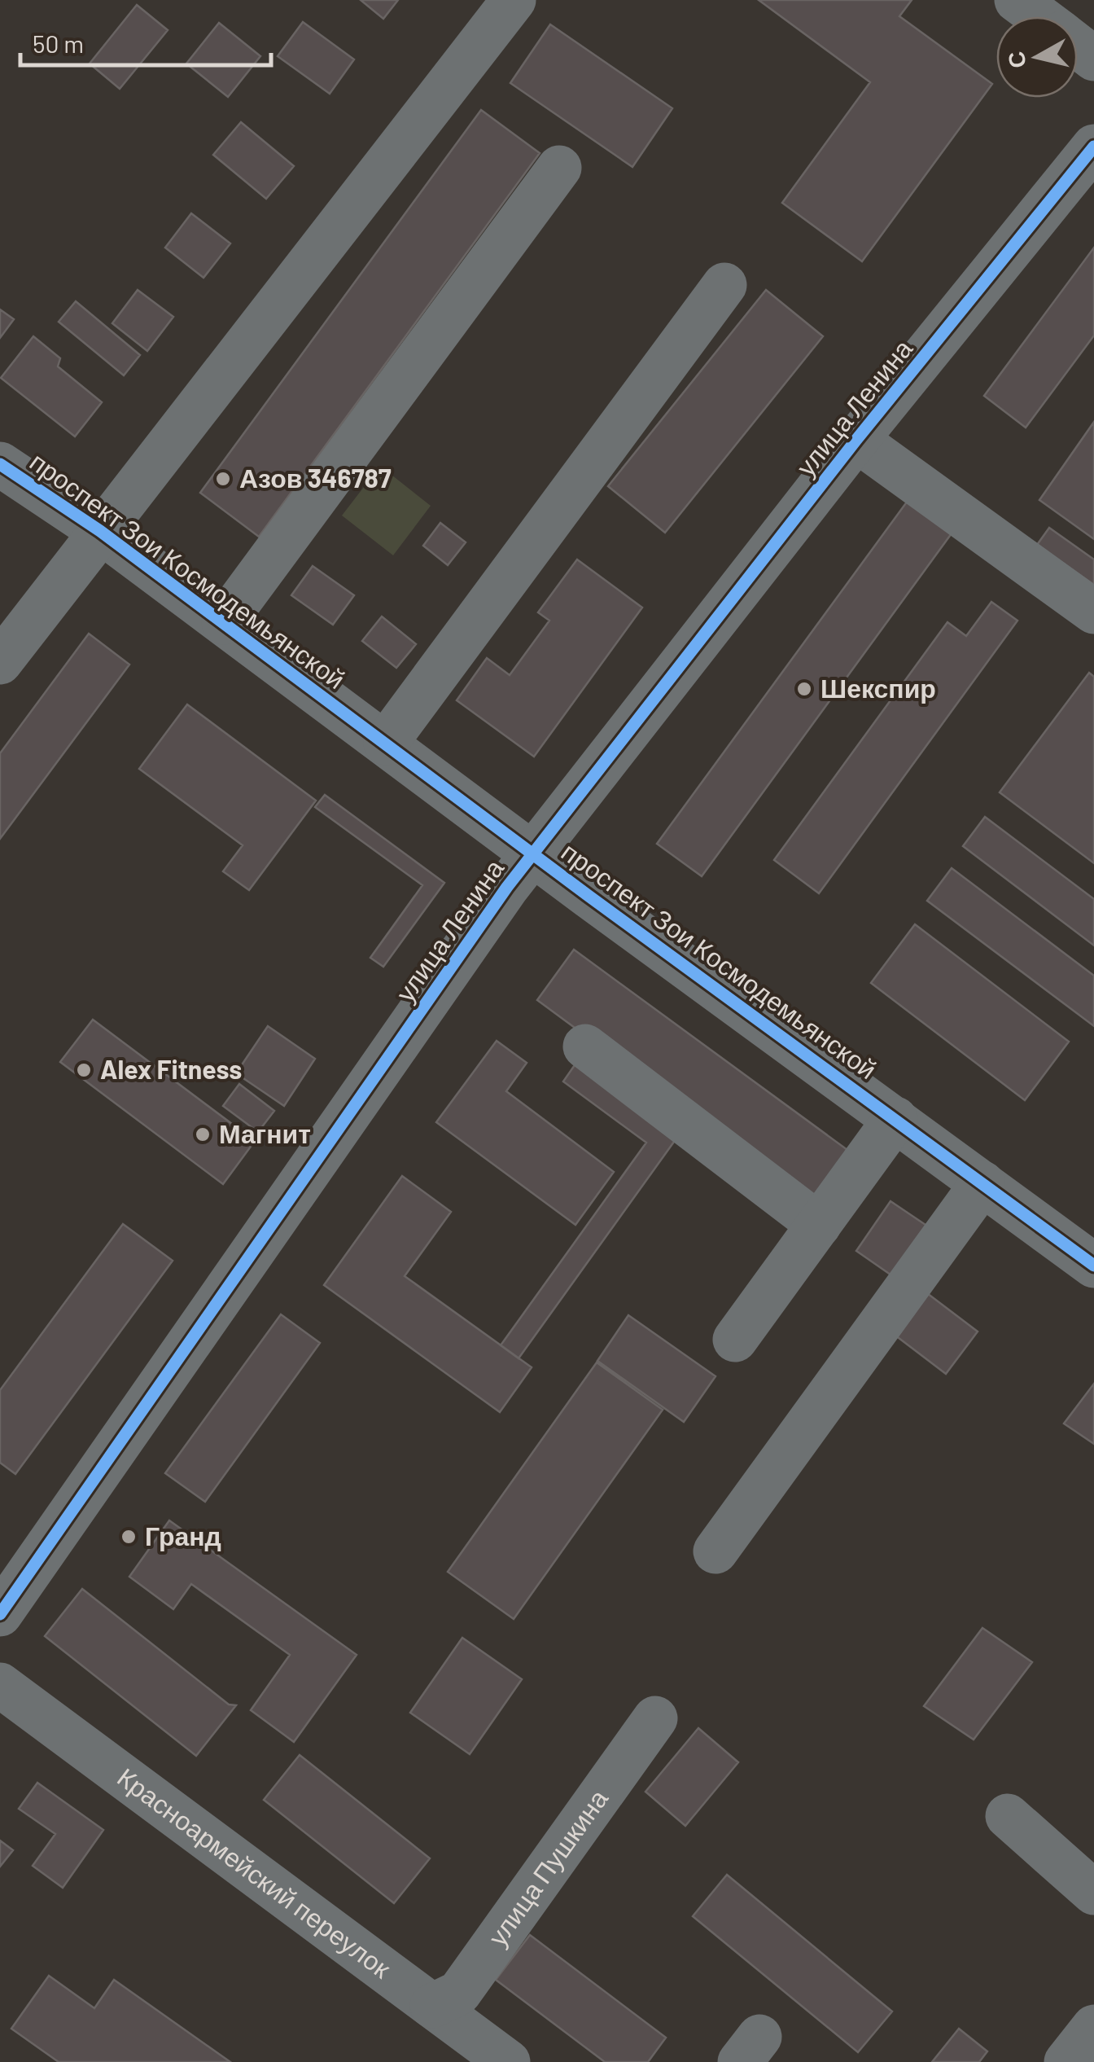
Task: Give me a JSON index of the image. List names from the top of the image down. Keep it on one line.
{"streets":{"street":["улица Ленина","проспект Зои Космодемьянской","улица Пушкина","Красноармейский переулок"]},"crossings":[["улица Ленина","проспект Зои Космодемьянской"],["улица Пушкина","Красноармейский переулок"]],"places":["Азов 346787","Шекспир","Alex Fitness","Магнит","Гранд"],"scale_bar":"50 m","north":"left"}
